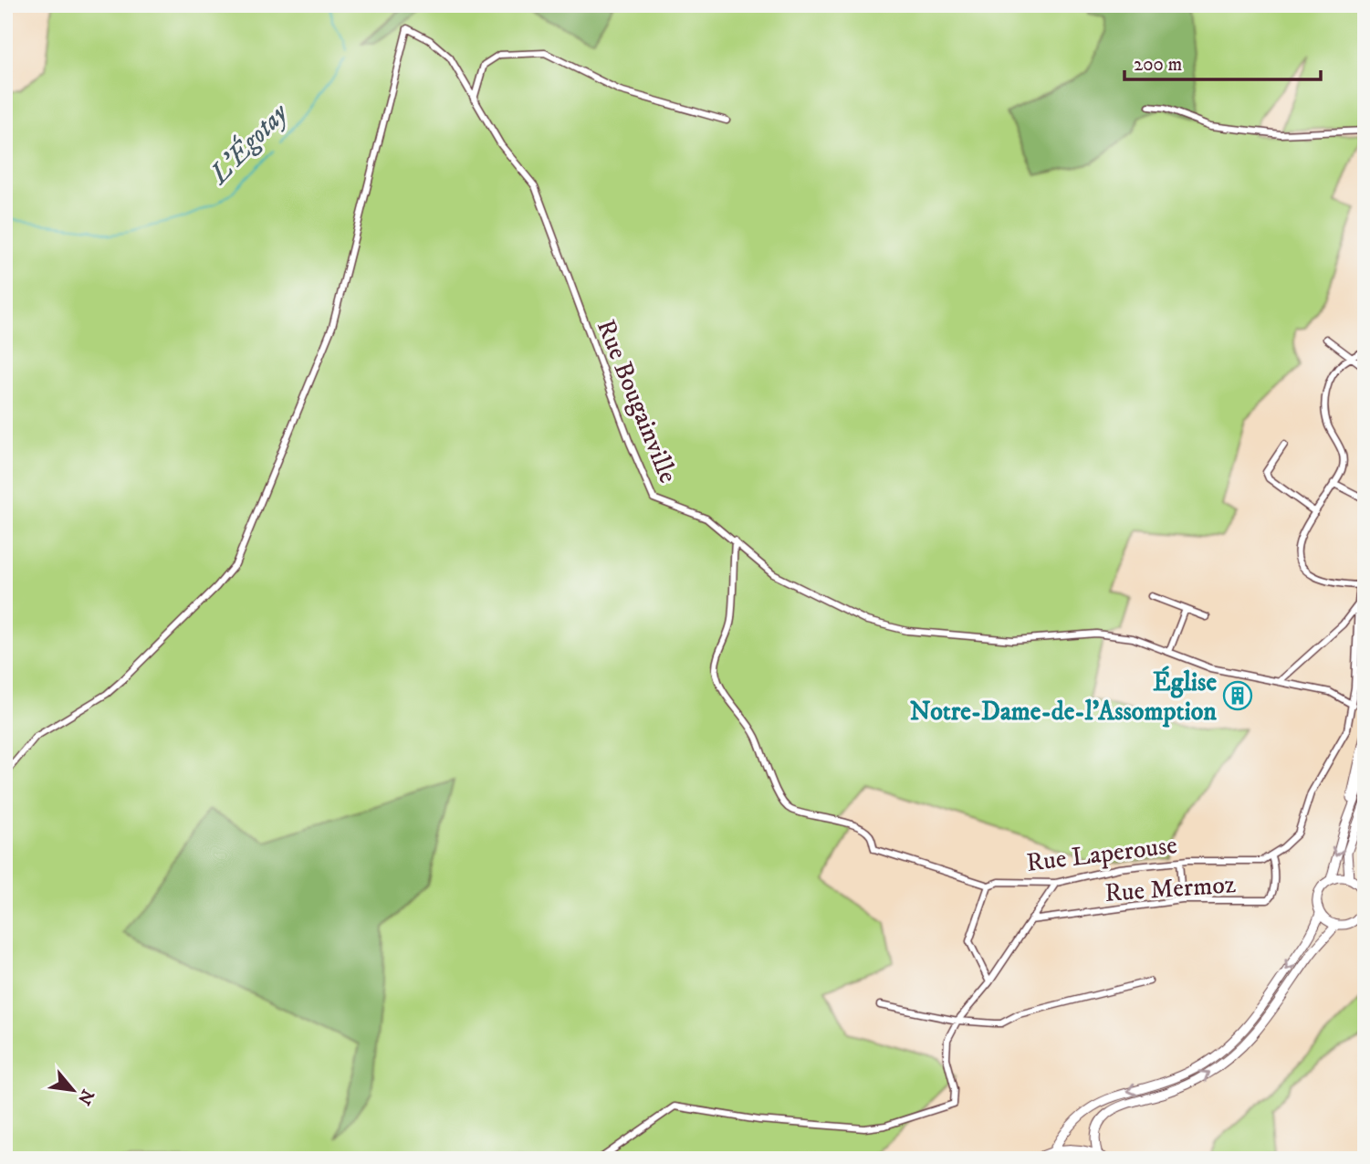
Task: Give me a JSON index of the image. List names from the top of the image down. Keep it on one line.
{"streets":{"street":["Rue Bougainville","Rue Laperouse","Rue Mermoz"]},"crossings":[["Rue Bougainville","Rue Laperouse"],["Rue Laperouse","Rue Mermoz"]],"water":["L'Égotay"],"places":{"building":["Église Notre-Dame-de-l'Assomption"]},"scale_bar":"200 m","north":"bottom right"}
